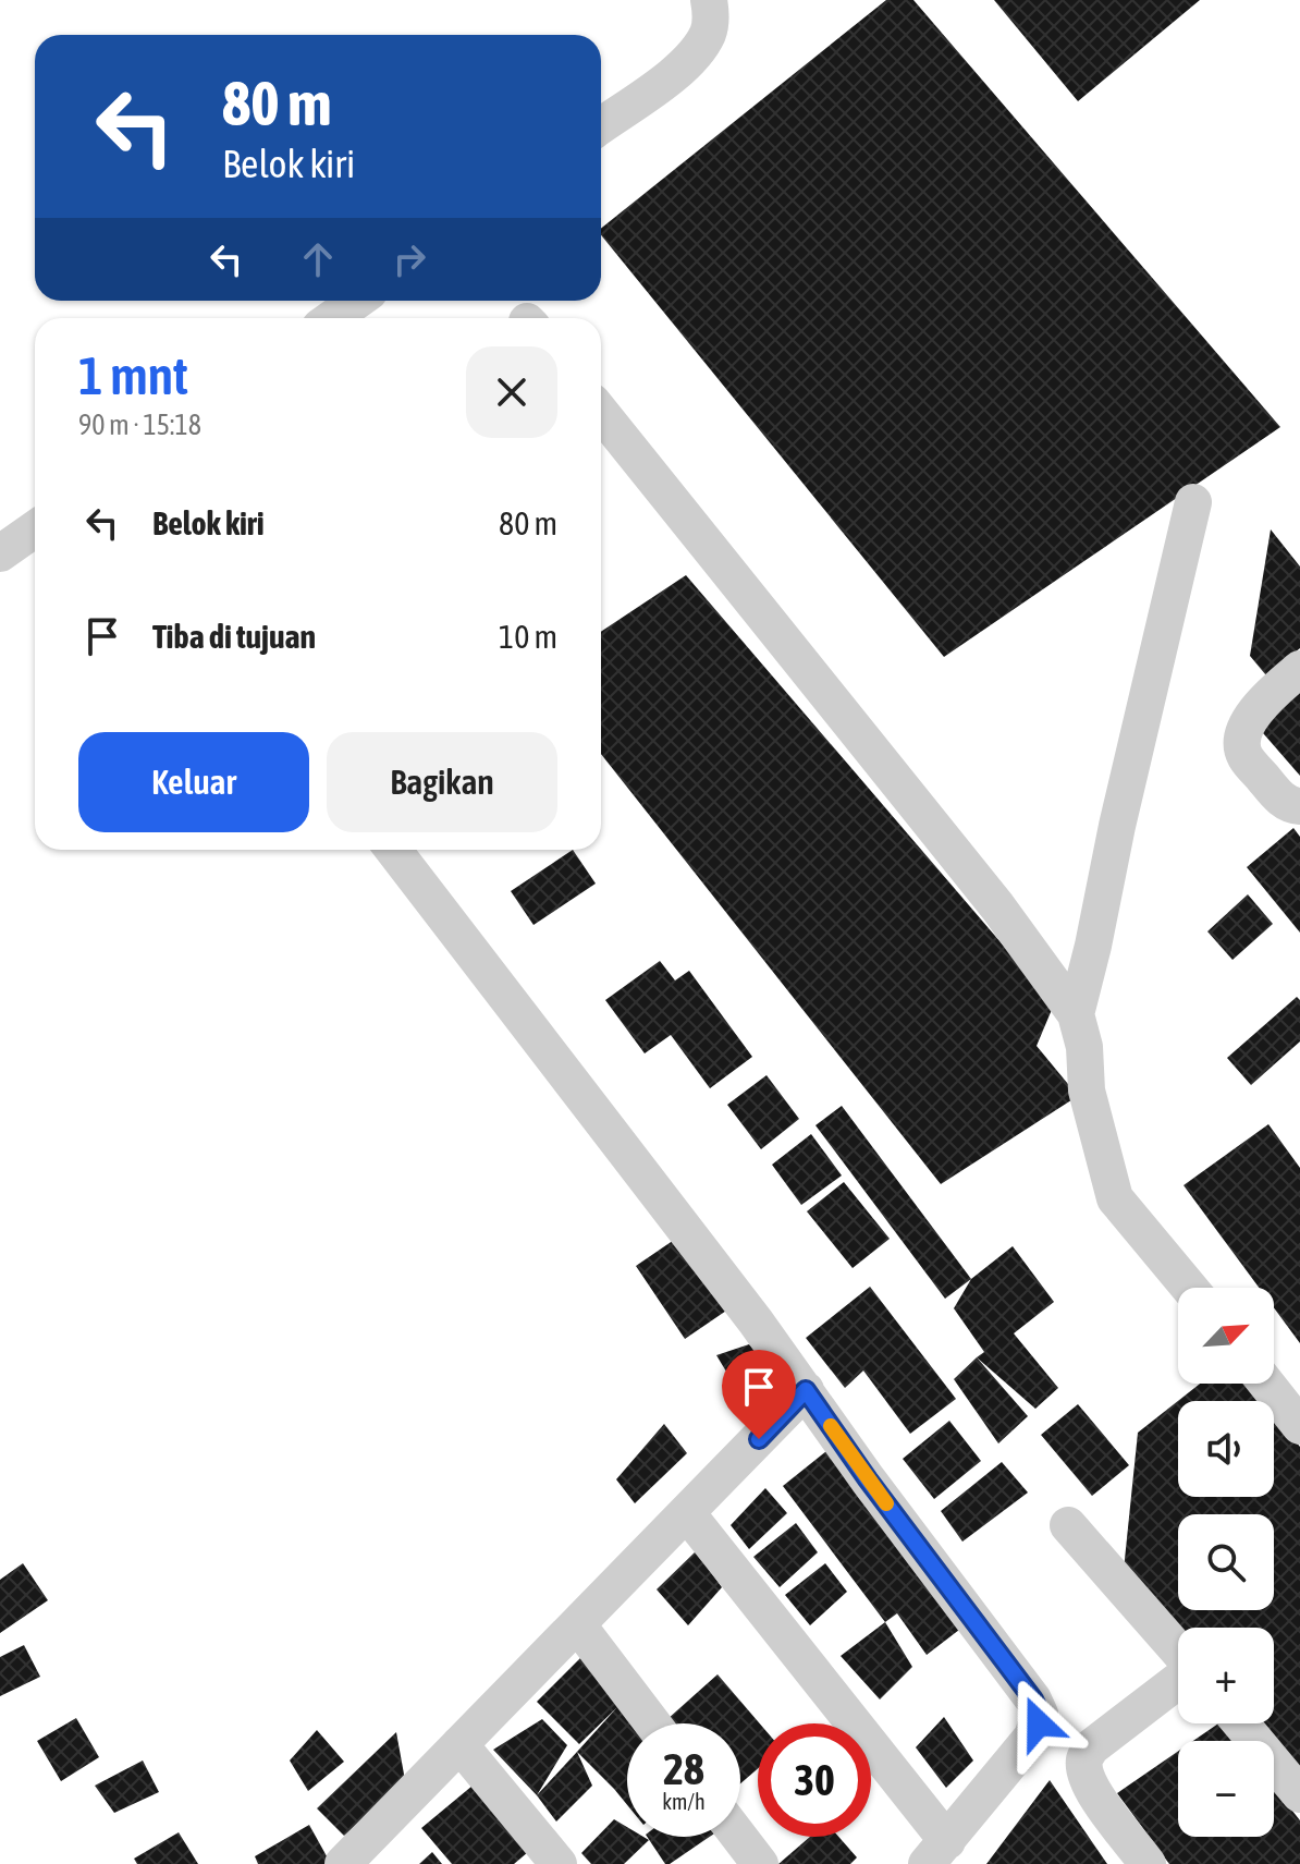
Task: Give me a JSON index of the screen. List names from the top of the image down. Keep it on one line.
{"north":"top right","page":{"turn":["80 m","Belok kiri"],"heading":["1 mnt","90 m · 15:18"],"list":[{"name":"Belok kiri","value":"80 m"},{"name":"Tiba di tujuan","value":"10 m"}],"buttons":["Keluar","Bagikan"],"map_buttons":["+","−"],"speed":"28 km/h","limit":"30"}}
